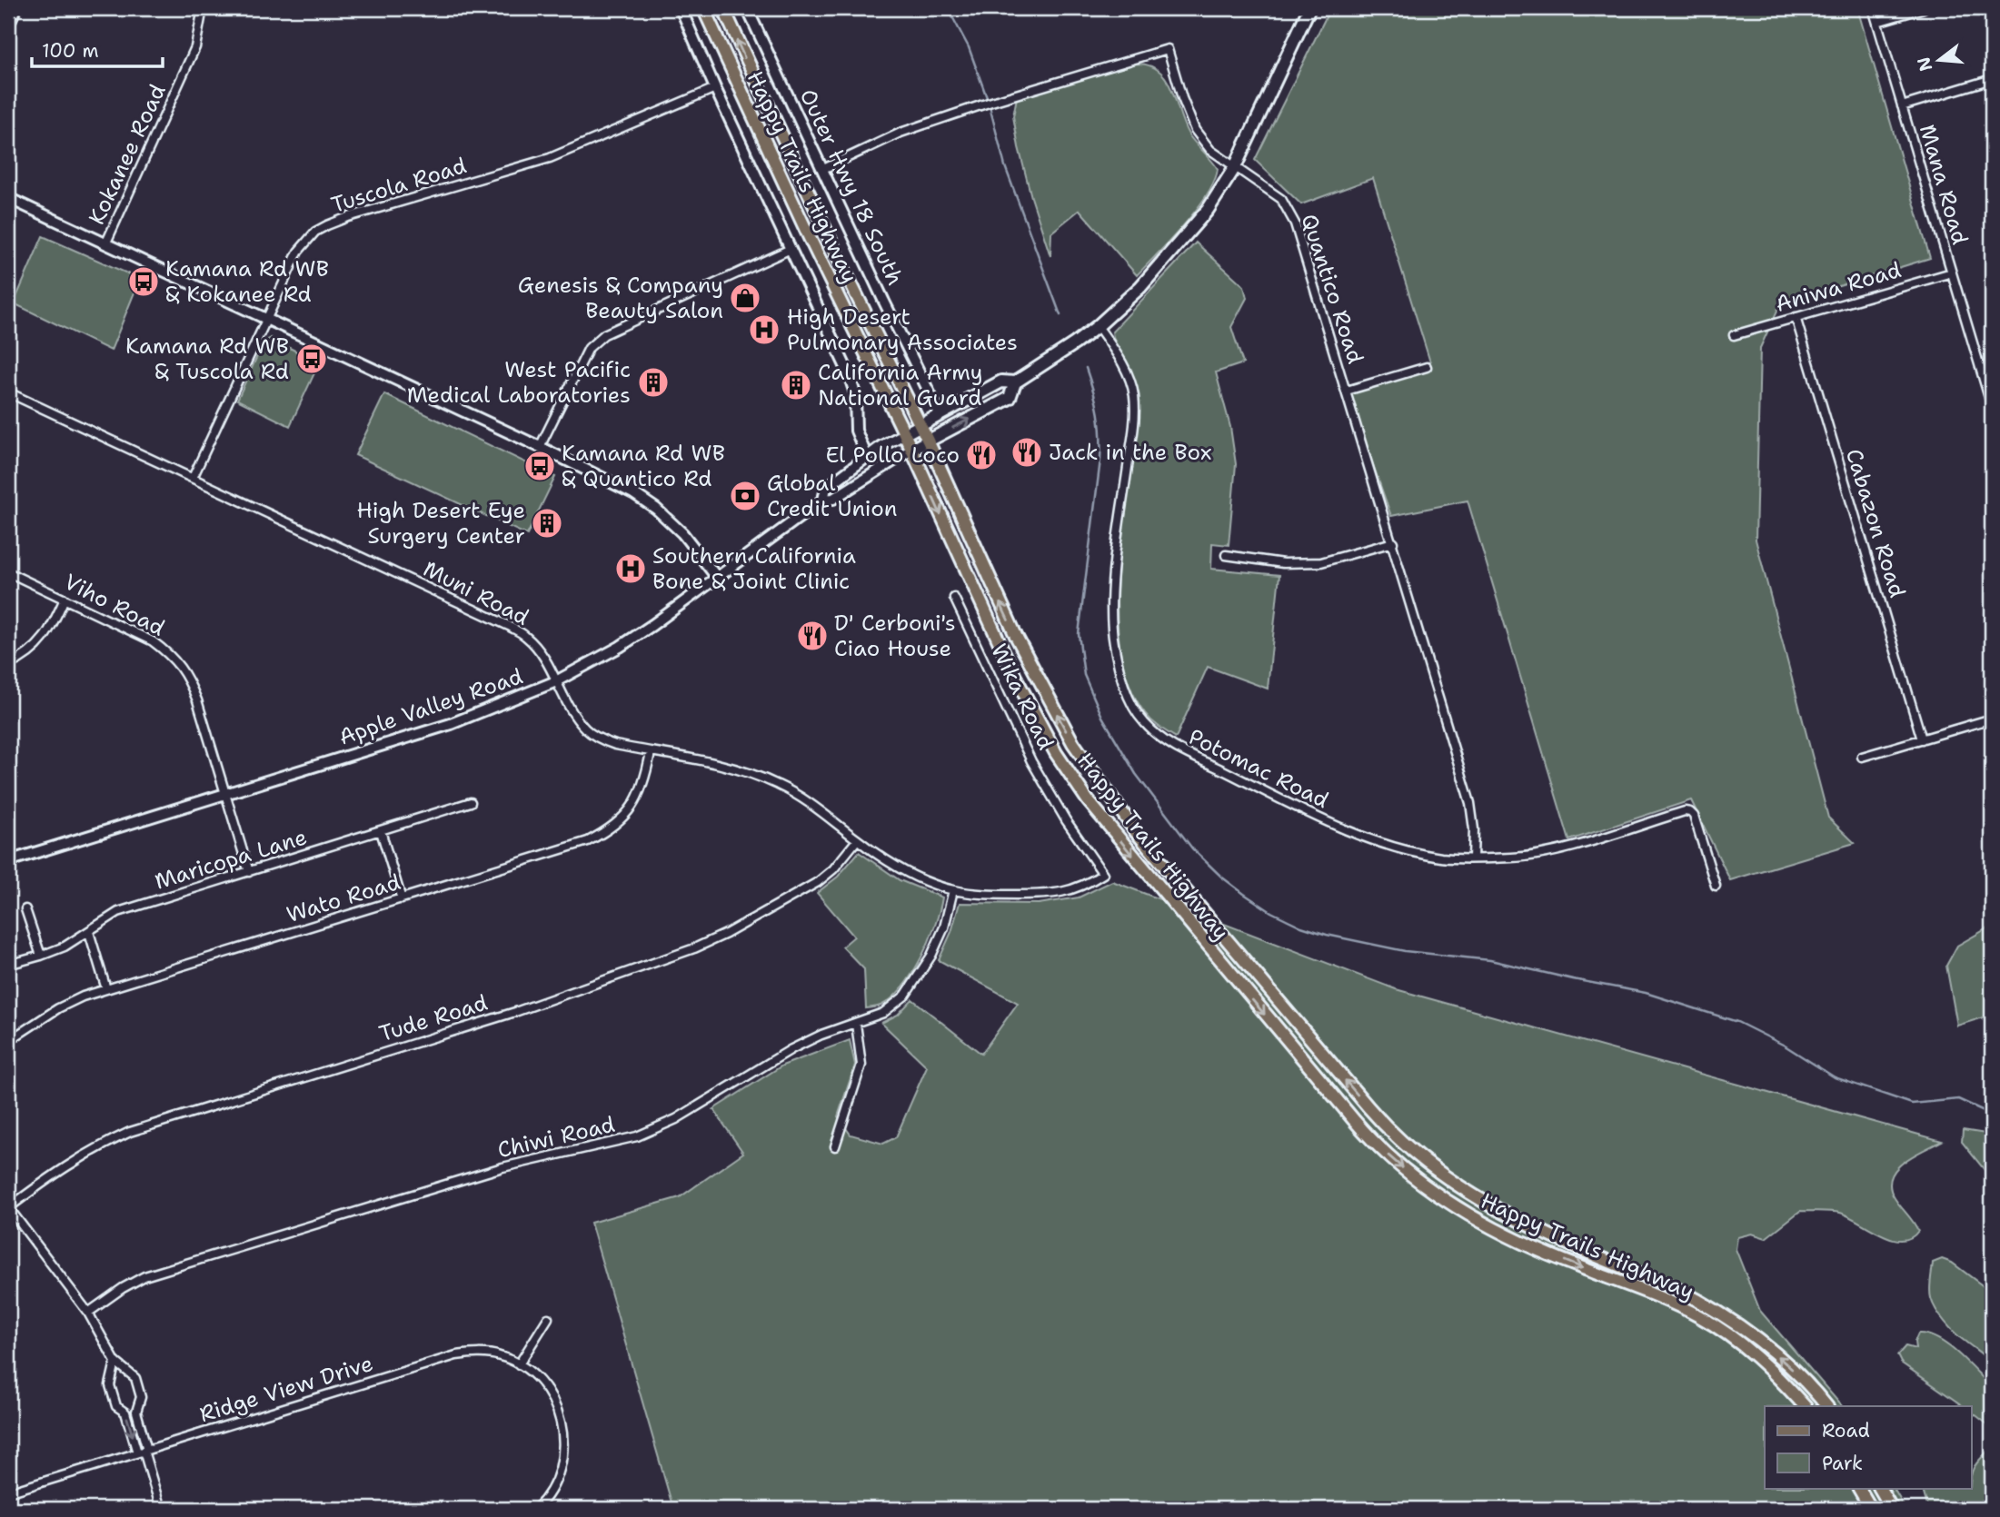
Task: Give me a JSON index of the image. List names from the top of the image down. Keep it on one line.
{"streets":{"main road":["Happy Trails Highway","Apple Valley Road"],"street":["Kokanee Road","Mana Road","Tuscola Road","Outer Hwy 18 South","Aniwa Road","Quantico Road","Cabazon Road","Muni Road","Viho Road","Wika Road","Potomac Road","Maricopa Lane","Wato Road","Tude Road","Chiwi Road","Ridge View Drive"]},"crossings":[["Happy Trails Highway","Apple Valley Road"],["Mana Road","Aniwa Road"],["Tuscola Road","Muni Road"],["Outer Hwy 18 South","Quantico Road"],["Outer Hwy 18 South","Apple Valley Road"],["Aniwa Road","Cabazon Road"],["Quantico Road","Apple Valley Road"],["Quantico Road","Potomac Road"],["Muni Road","Wika Road"],["Muni Road","Apple Valley Road"],["Muni Road","Wato Road"],["Muni Road","Tude Road"],["Muni Road","Chiwi Road"],["Viho Road","Apple Valley Road"],["Viho Road","Maricopa Lane"],["Apple Valley Road","Potomac Road"]],"places":{"bus stop":["Kamana Rd WB & Kokanee Rd","Kamana Rd WB & Tuscola Rd","Kamana Rd WB & Quantico Rd"],"shop":["Genesis & Company Beauty Salon"],"hospital":["High Desert Pulmonary Associates","Southern California Bone & Joint Clinic"],"building":["West Pacific Medical Laboratories","California Army National Guard","High Desert Eye Surgery Center"],"restaurant":["Jack in the Box","El Pollo Loco","D' Cerboni's Ciao House"],"bank":["Global Credit Union"]},"legend":["Road","Park"],"scale_bar":"100 m","north":"left"}
